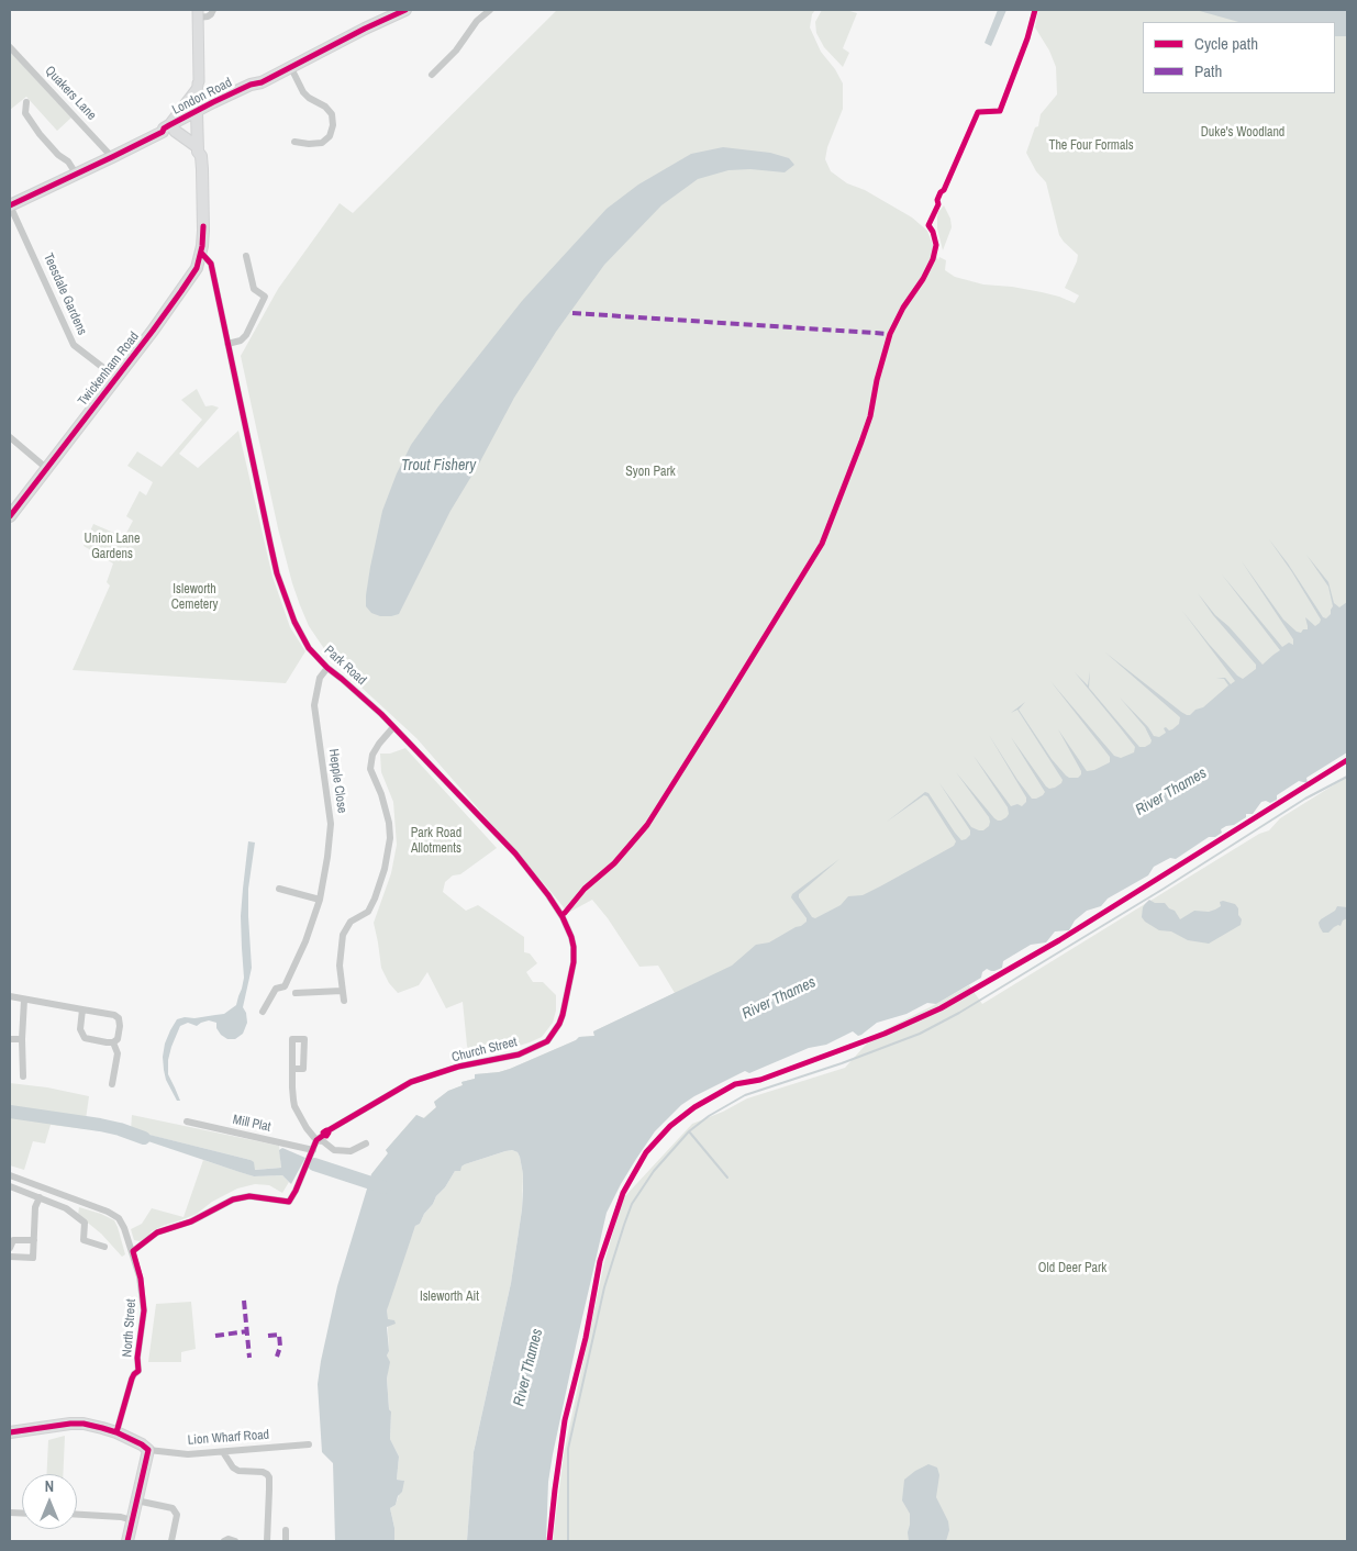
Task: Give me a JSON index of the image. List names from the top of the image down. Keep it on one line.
{"streets":{"main road":["London Road","Twickenham Road"],"street":["Quakers Lane","Teesdale Gardens","Park Road","Hepple Close","Church Street","Mill Plat","North Street","Lion Wharf Road"]},"crossings":[["Quakers Lane","London Road"],["London Road","Teesdale Gardens"],["London Road","Twickenham Road"],["Teesdale Gardens","Twickenham Road"],["Twickenham Road","Park Road"],["Park Road","Hepple Close"],["Park Road","Church Street"]],"water":["Trout Fishery","River Thames"],"parks":["Duke's Woodland","The Four Formals","Syon Park","Union Lane Gardens","Isleworth Cemetery","Park Road Allotments","Old Deer Park","Isleworth Ait"],"legend":["Cycle path","Path"],"north":"top"}
